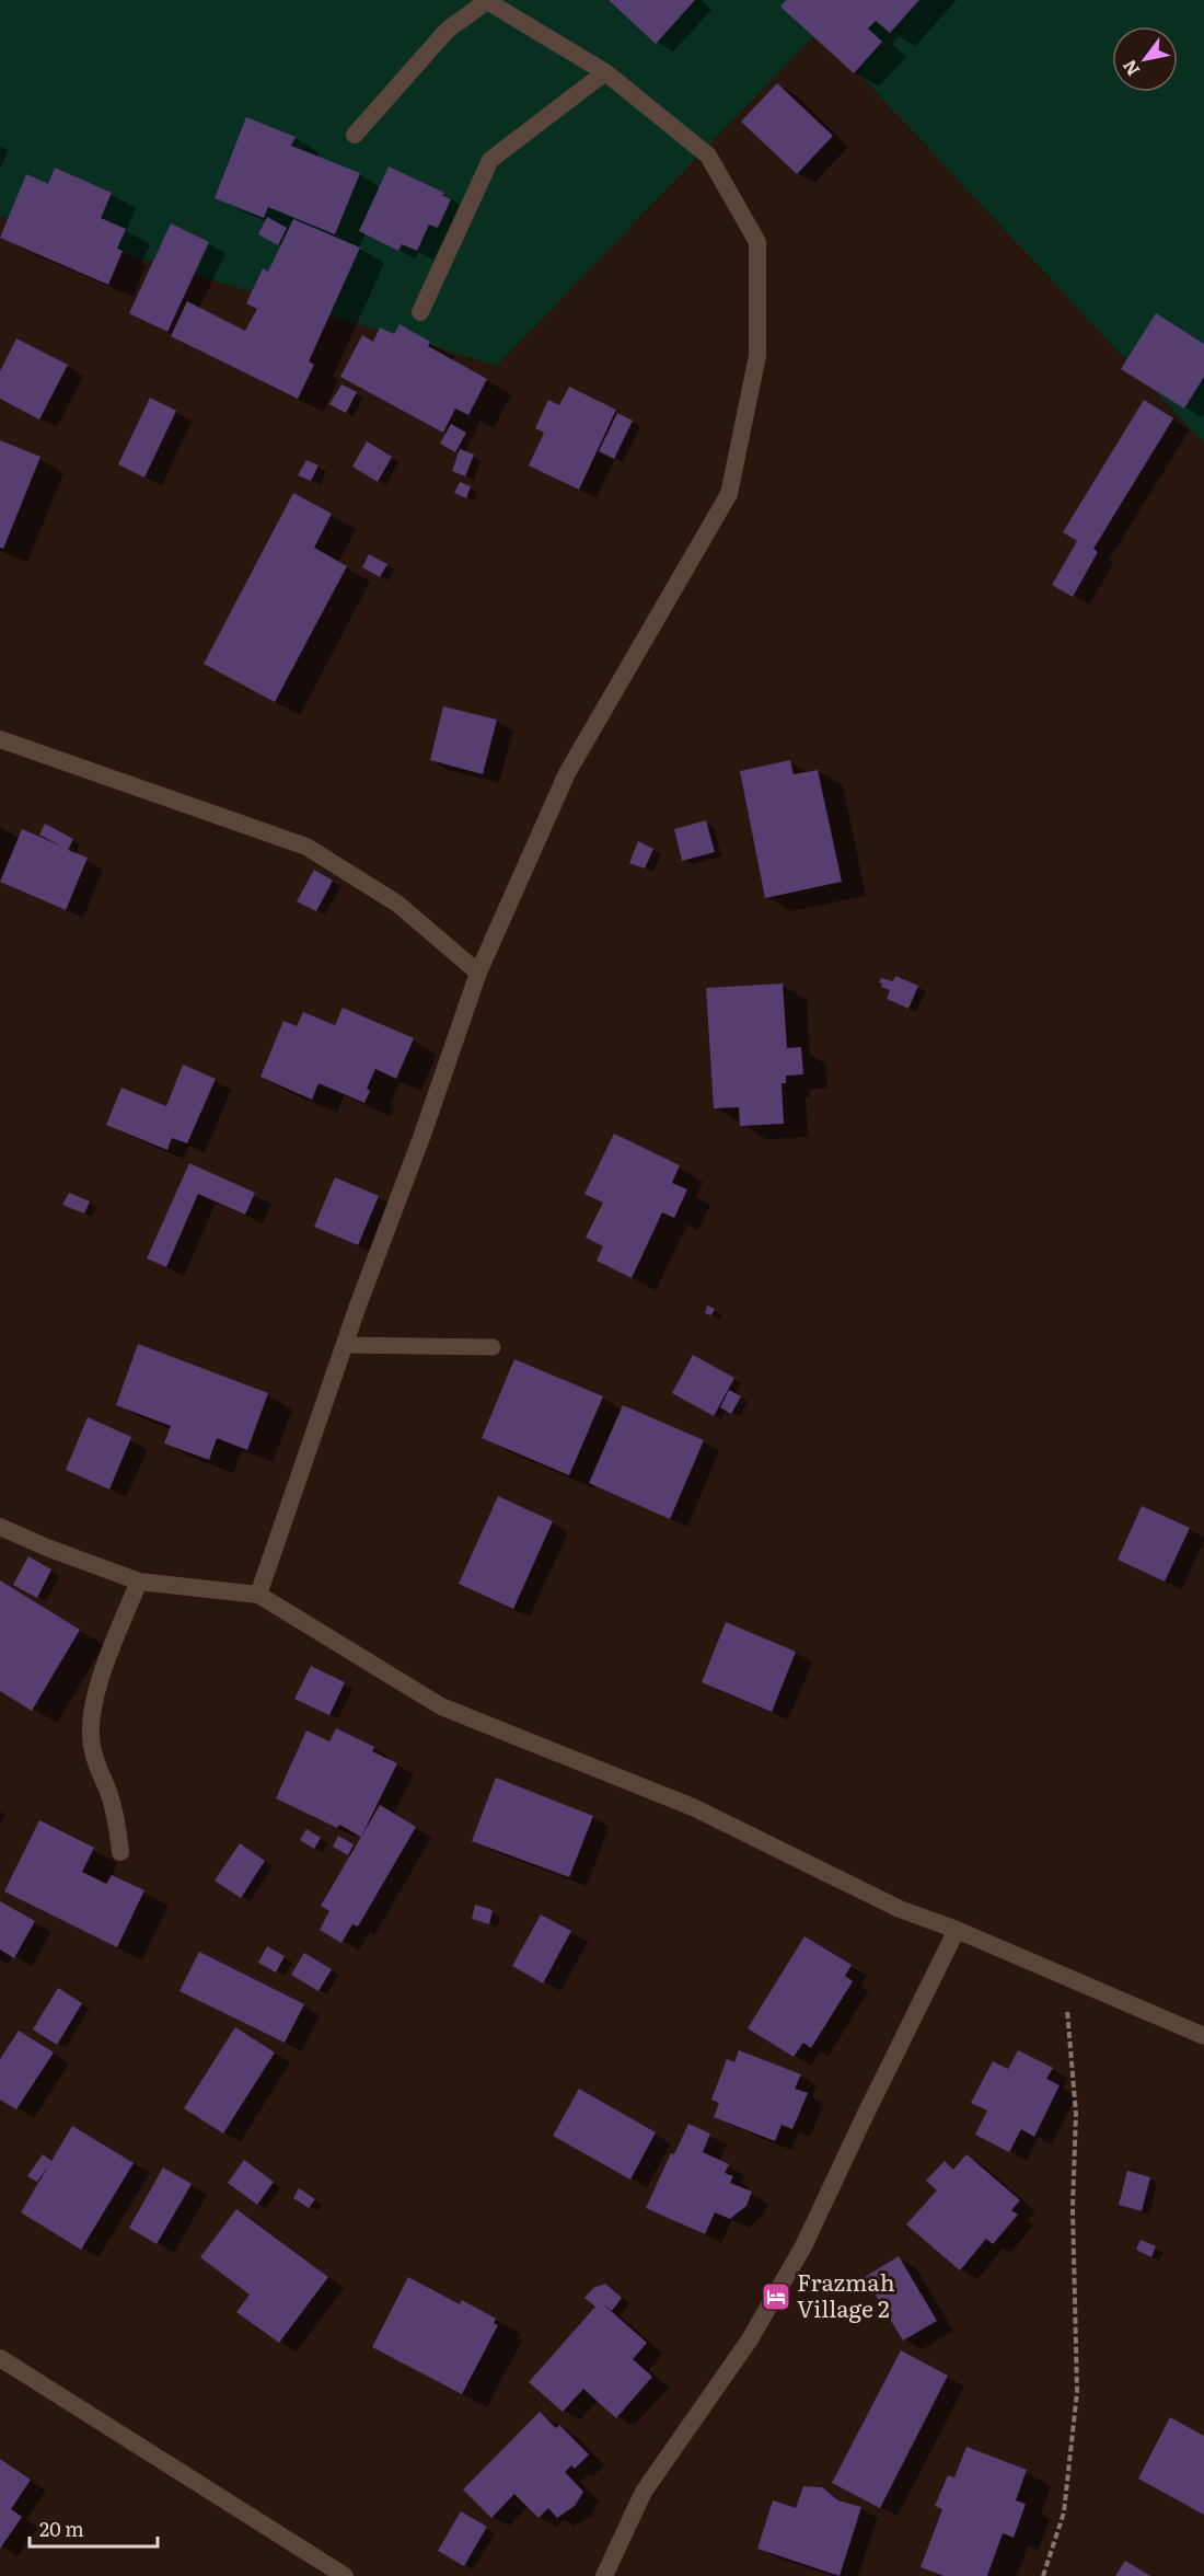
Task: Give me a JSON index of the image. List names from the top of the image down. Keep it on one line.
{"places":{"hotel":["Frazmah Village 2"]},"scale_bar":"20 m","north":"bottom left"}
